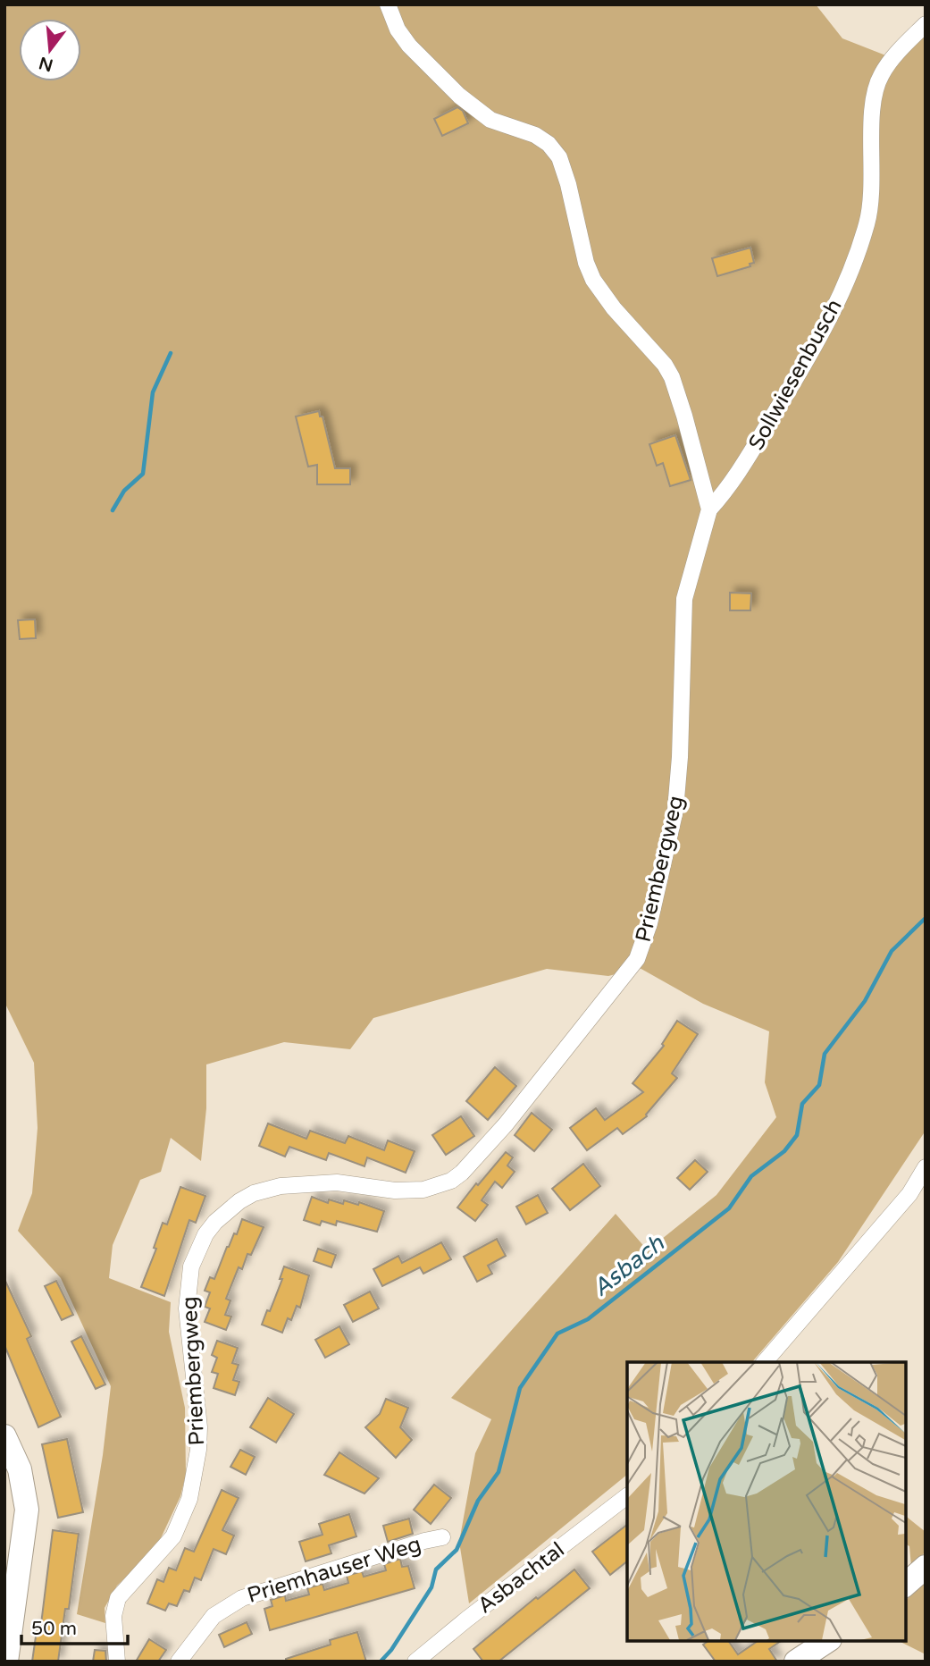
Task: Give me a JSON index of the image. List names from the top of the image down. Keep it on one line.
{"streets":{"street":["Sollwiesenbusch","Priembergweg","Priemhauser Weg","Asbachtal"]},"crossings":[["Sollwiesenbusch","Priembergweg"]],"water":["Asbach"],"scale_bar":"50 m","north":"bottom"}
